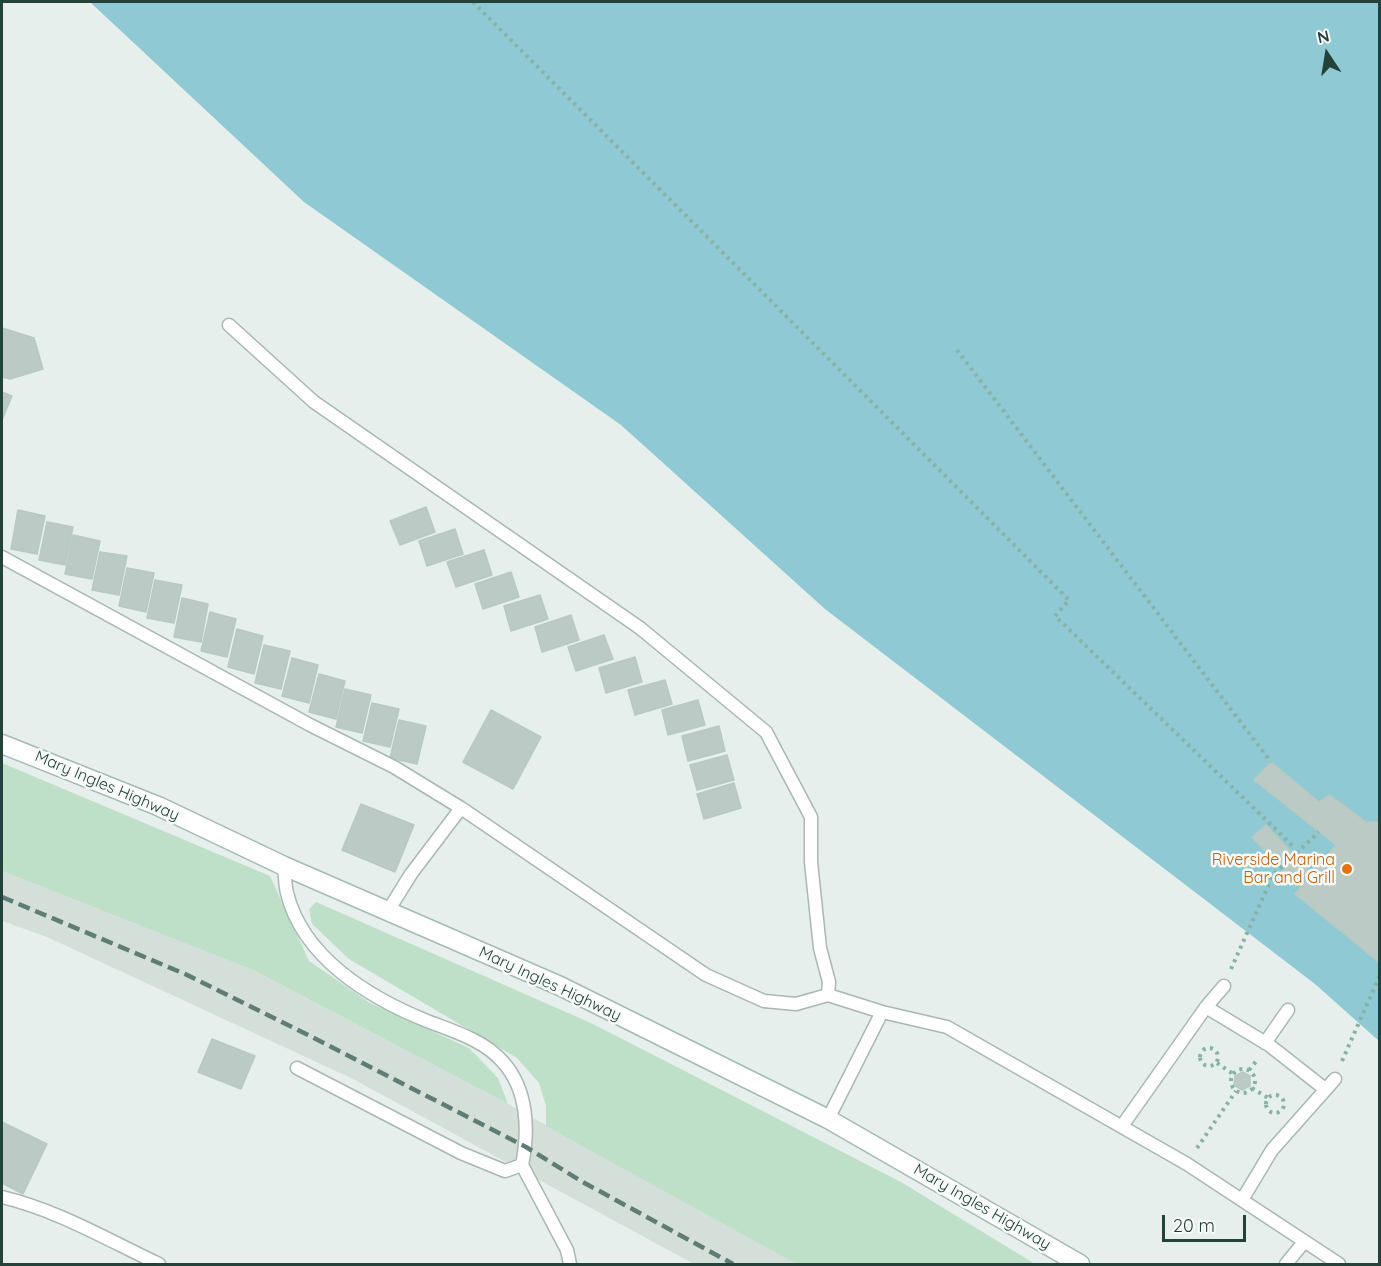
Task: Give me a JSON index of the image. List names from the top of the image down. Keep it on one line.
{"streets":{"street":["Mary Ingles Highway"]},"places":["Riverside Marina Bar and Grill"],"scale_bar":"20 m","north":"top"}
